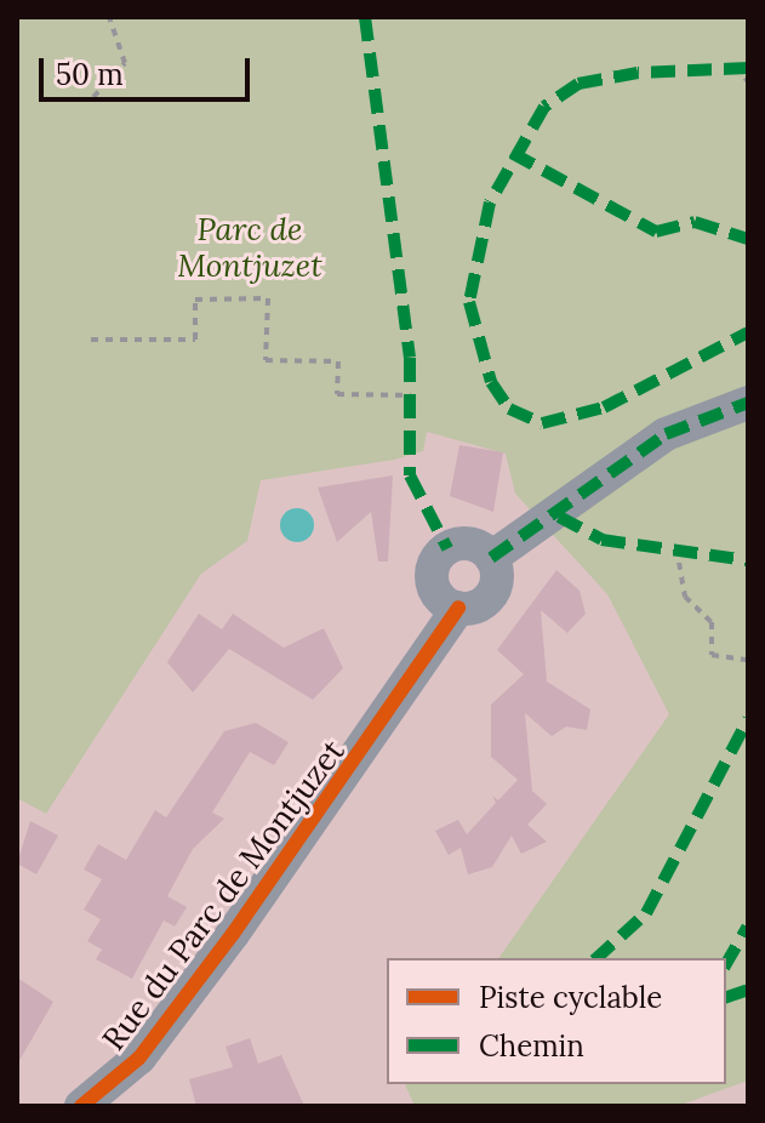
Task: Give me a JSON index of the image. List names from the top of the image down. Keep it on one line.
{"streets":{"street":["Rue du Parc de Montjuzet"]},"parks":["Parc de Montjuzet"],"legend":["Piste cyclable","Chemin"],"scale_bar":"50 m"}
